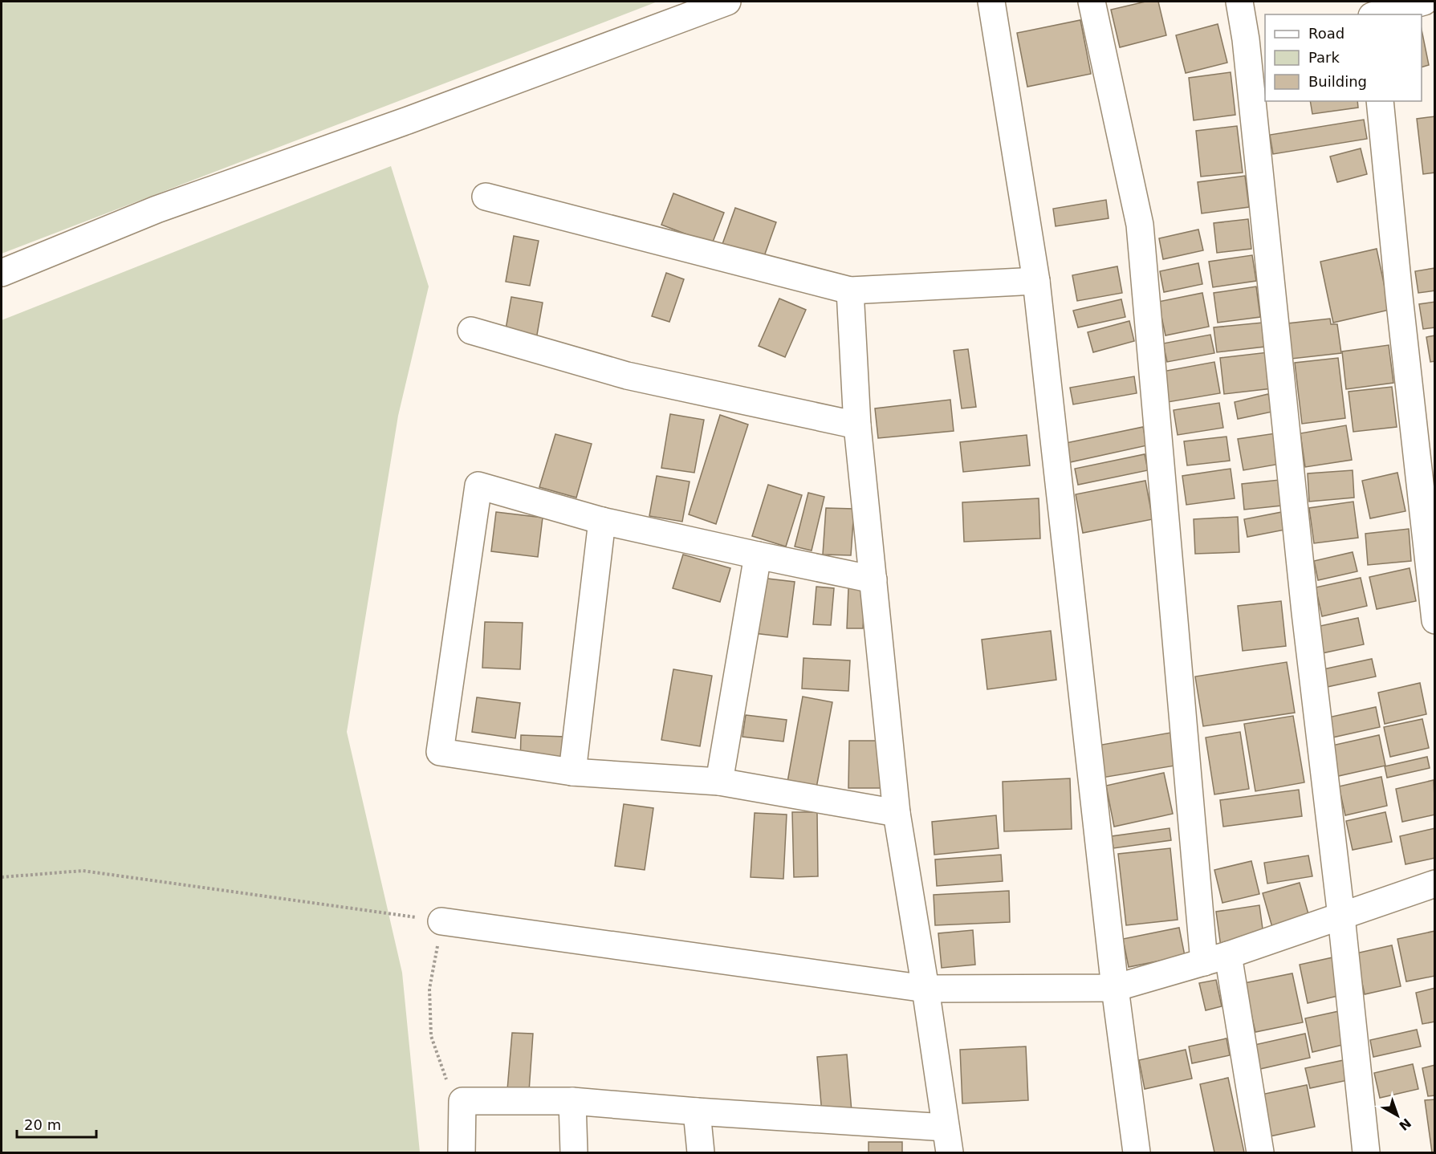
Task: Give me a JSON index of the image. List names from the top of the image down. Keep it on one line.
{"legend":["Road","Park","Building"],"scale_bar":"20 m","north":"bottom right"}
